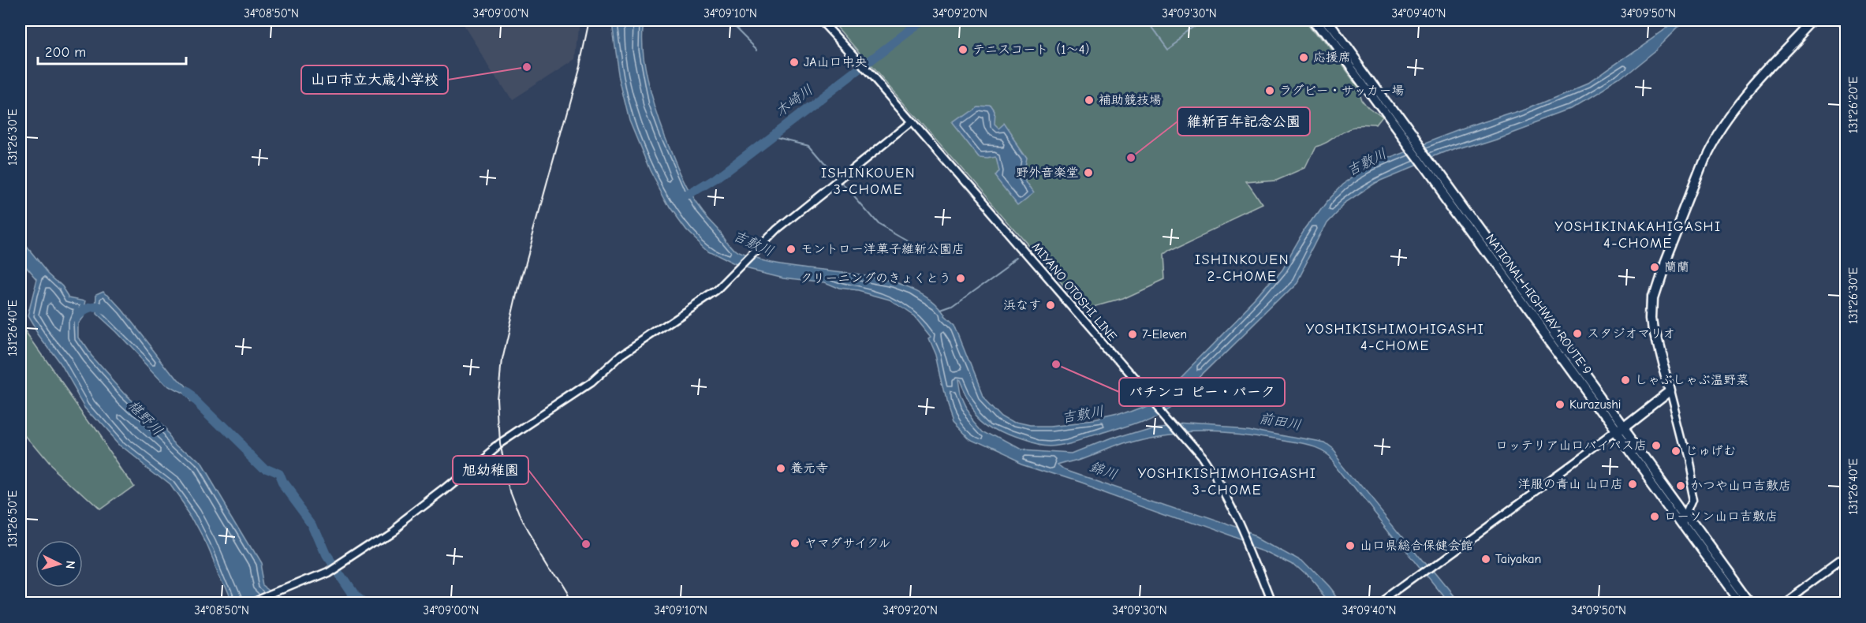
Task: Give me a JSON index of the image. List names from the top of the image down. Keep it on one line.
{"streets":{"highway":["NATIONAL HIGHWAY ROUTE 9"],"street":["MIYANO OTOSHI LINE"]},"districts":["ISHINKOUEN 3-CHOME","YOSHIKINAKAHIGASHI 4-CHOME","ISHINKOUEN 2-CHOME","YOSHIKISHIMOHIGASHI 4-CHOME","YOSHIKISHIMOHIGASHI 3-CHOME"],"water":["木崎川","吉敷川","椹野川","前田川","錦川"],"places":["テニスコート（1～4）","応援席","JA山口中央","山口市立大歳小学校","ラグビー・サッカー場","補助競技場","維新百年記念公園","野外音楽堂","モントロー洋菓子維新公園店","蘭蘭","クリーニングのきょくとう","浜なす","スタジオマリオ","7-Eleven","パチンコ ピー・パーク","しゃぶしゃぶ温野菜","Kurazushi","ロッテリア山口バイパス店","じゅげむ","養元寺","洋服の青山 山口店","かつや山口吉敷店","ローソン山口吉敷店","ヤマダサイクル","旭幼稚園","山口県総合保健会館","Taiyakan"],"scale_bar":"200 m","north":"right","coordinates":["34°08'50\"N","34°09'00\"N","34°09'10\"N","34°09'20\"N","34°09'30\"N","34°09'40\"N","34°09'50\"N","131°26'20\"E","131°26'30\"E","131°26'40\"E","131°26'50\"E"]}
